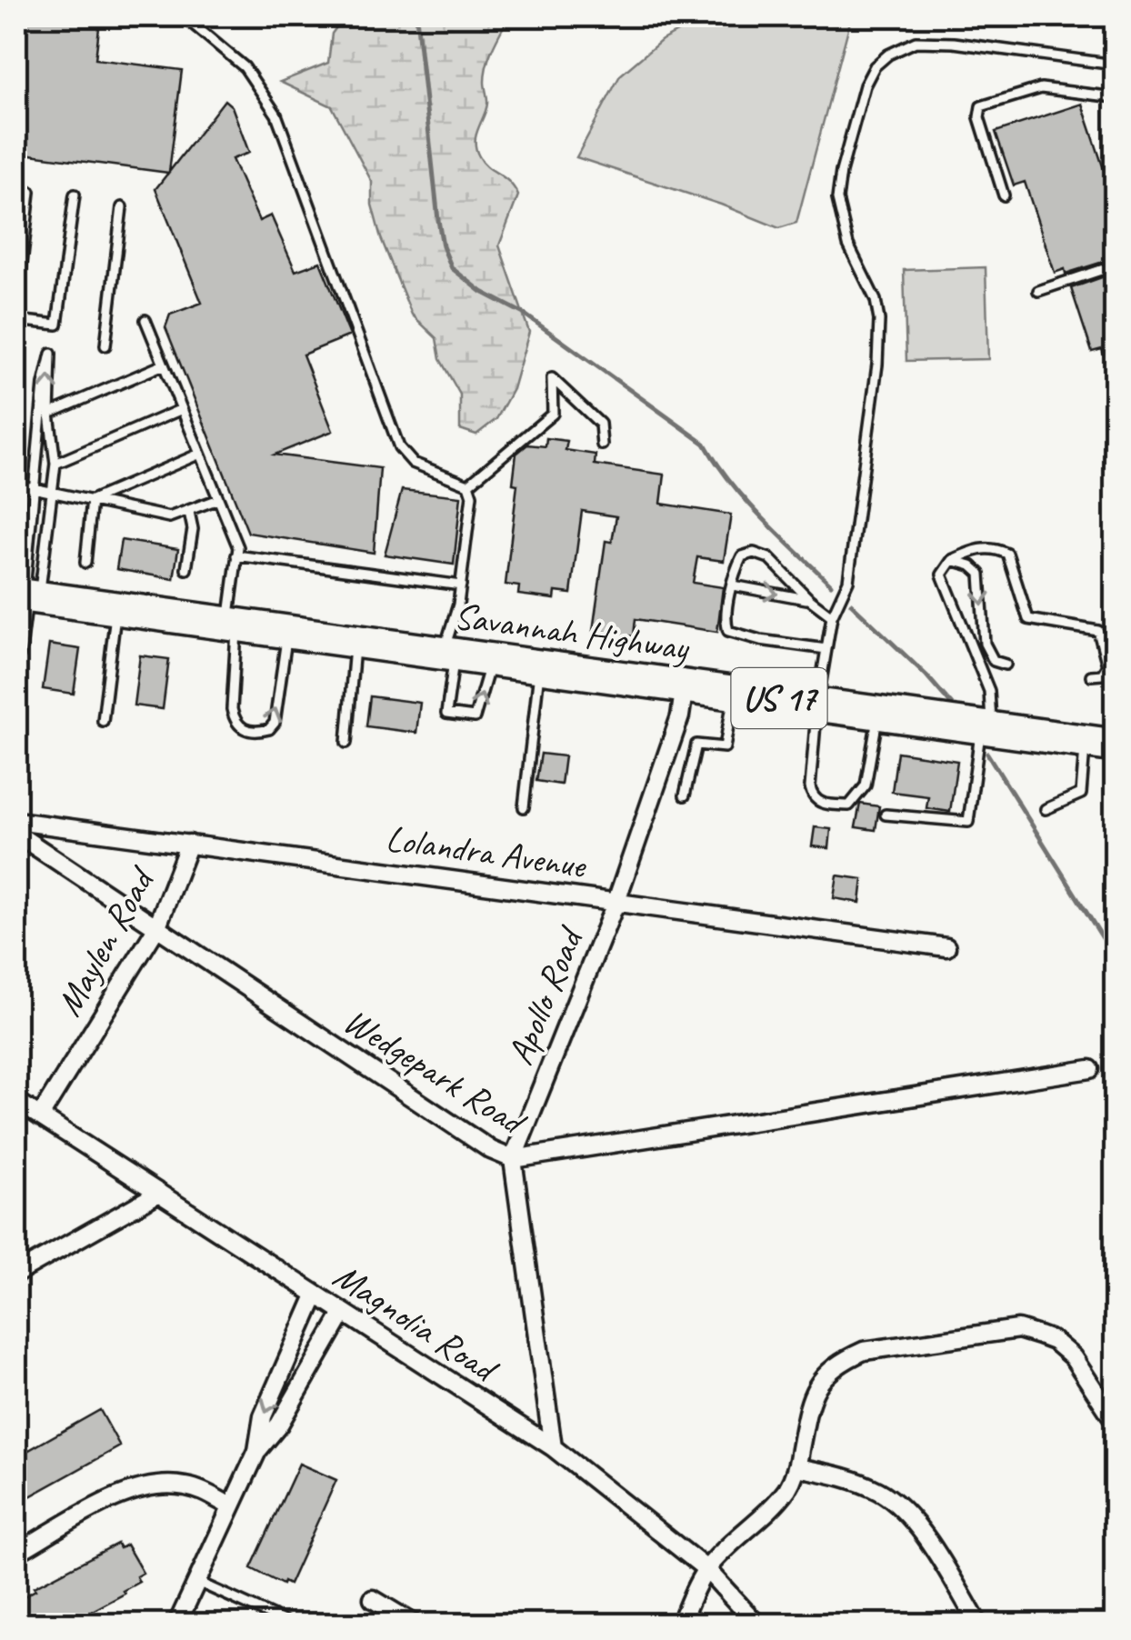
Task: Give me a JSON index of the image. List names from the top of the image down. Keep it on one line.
{"streets":{"highway":["Savannah Highway","US 17"],"street":["Lolandra Avenue","Maylen Road","Apollo Road","Wedgepark Road","Magnolia Road"]},"crossings":[["Savannah Highway","Apollo Road"],["Lolandra Avenue","Maylen Road"],["Lolandra Avenue","Apollo Road"],["Maylen Road","Wedgepark Road"],["Maylen Road","Magnolia Road"],["Apollo Road","Wedgepark Road"],["Apollo Road","Magnolia Road"]]}
